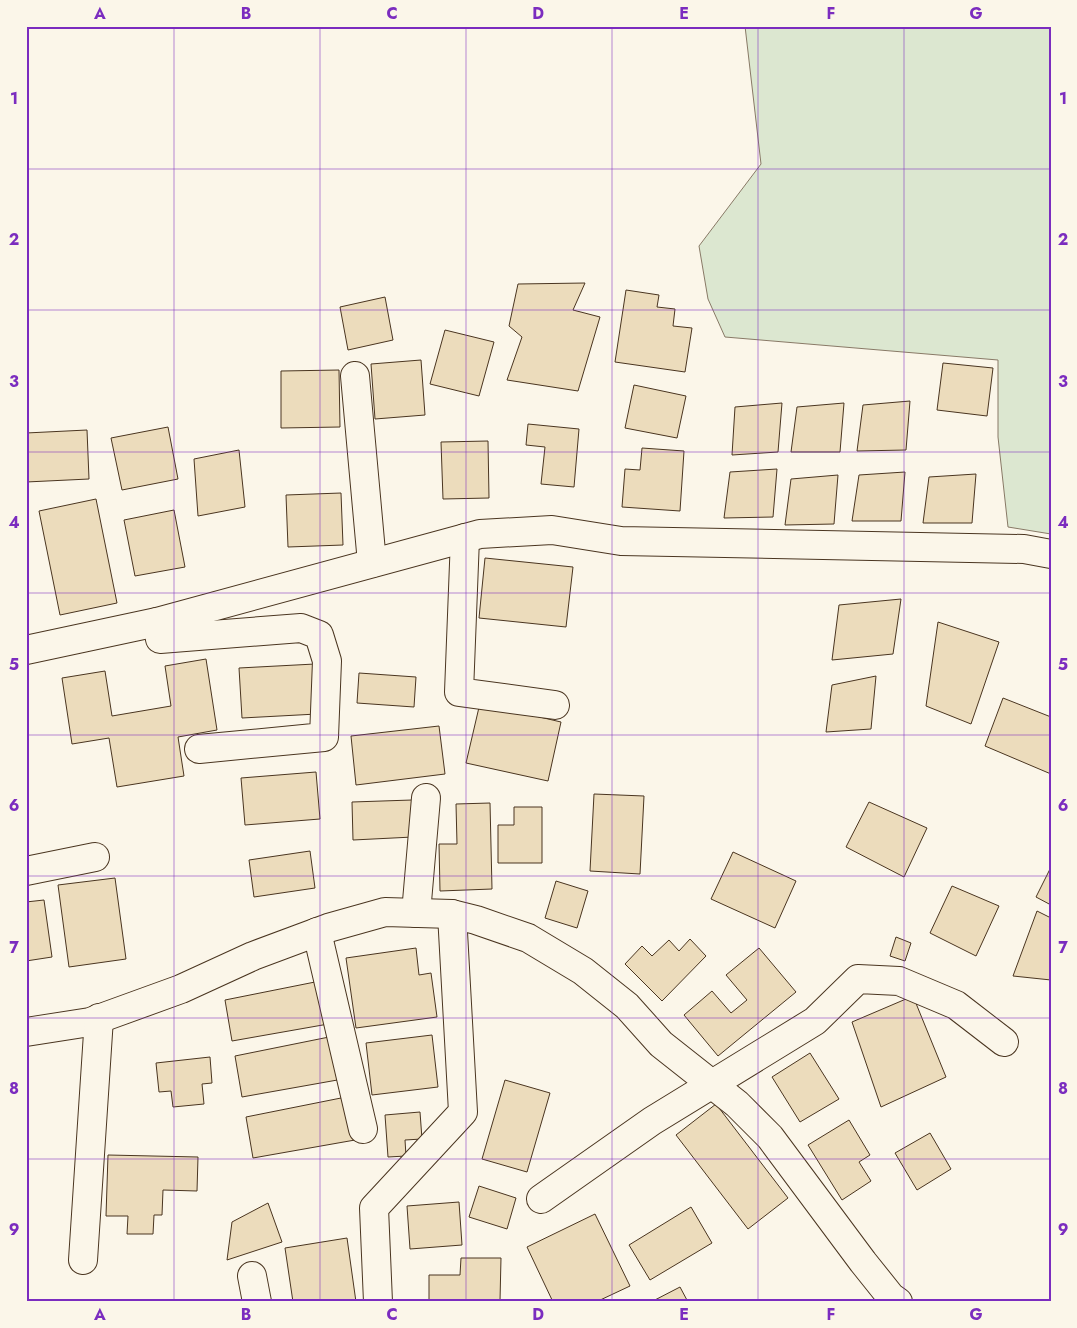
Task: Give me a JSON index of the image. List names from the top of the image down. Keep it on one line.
{"grid":{"columns":["A","B","C","D","E","F","G"],"rows":["1","2","3","4","5","6","7","8","9"]}}
